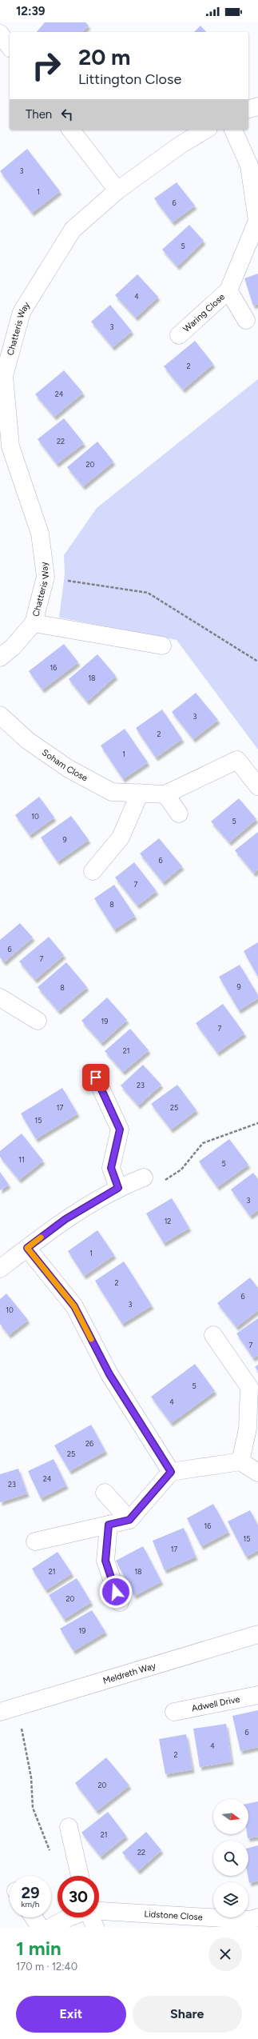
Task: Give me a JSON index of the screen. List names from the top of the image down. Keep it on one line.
{"streets":{"street":["Waring Close","Chatteris Way","Soham Close","Meldreth Way","Adwell Drive","Lidstone Close"]},"house_numbers":["3","1","6","5","4","3","2","24","22","20","16","18","3","2","1","10","5","9","6","7","8","6","7","9","8","19","7","21","23","17","25","15","11","5","3","12","1","2","6","3","10","7","5","4","26","25","24","23","16","15","17","21","18","20","19","6","4","2","20","21","22"],"north":"right","page":{"status":"12:39","turn":["20 m","Littington Close"],"then":"Then","speed":"29 km/h","limit":"30","heading":["1 min","170 m · 12:40"],"buttons":["Exit","Share"]}}
